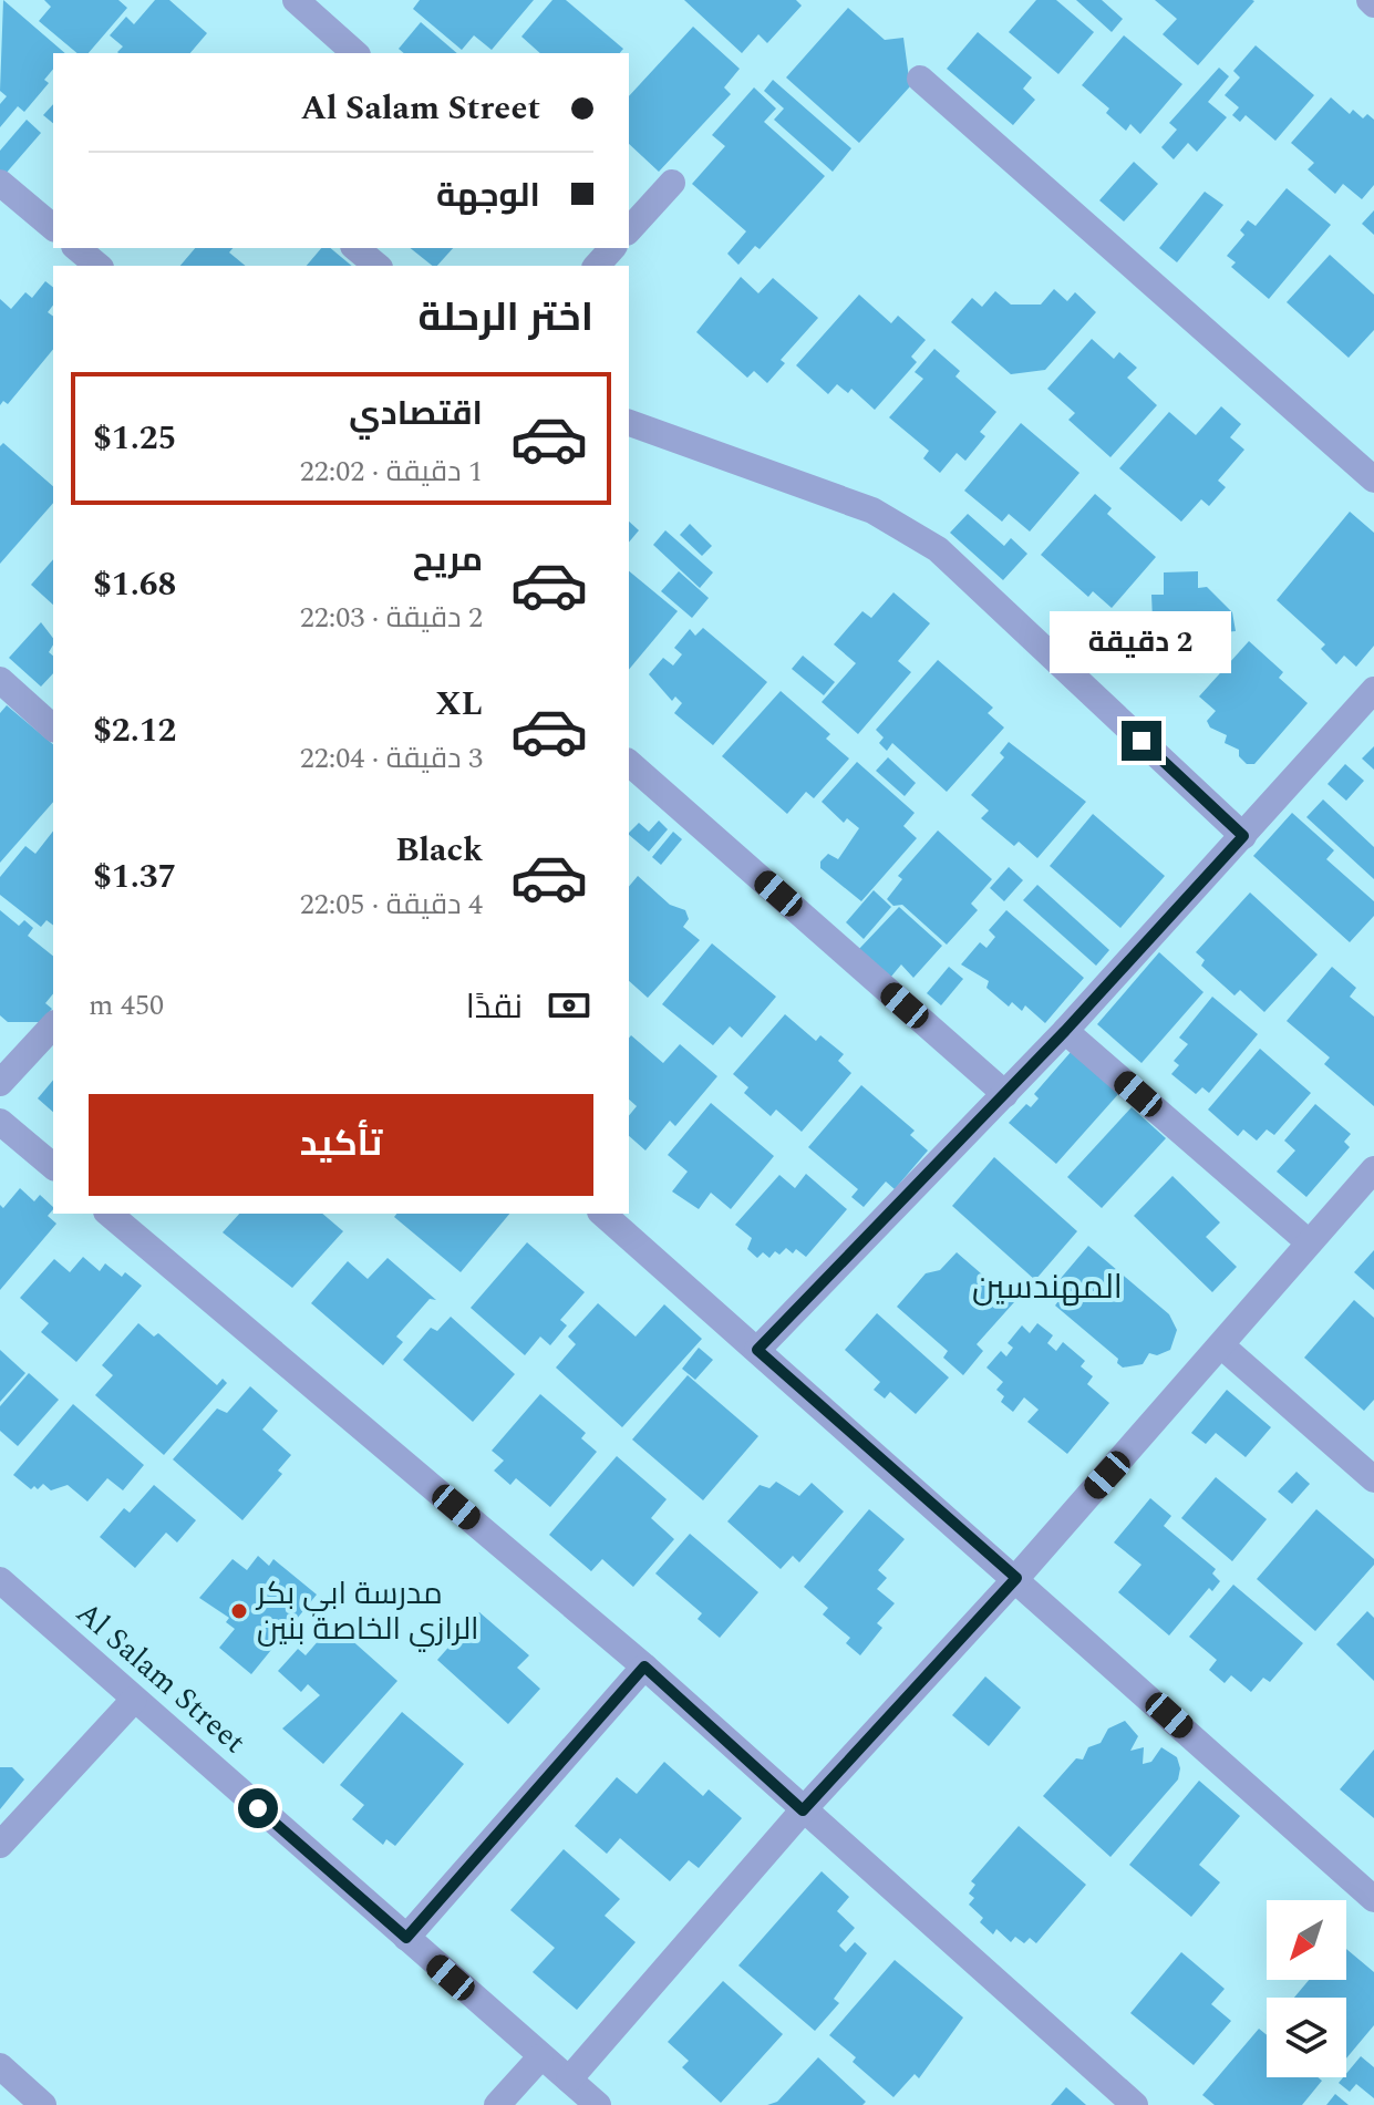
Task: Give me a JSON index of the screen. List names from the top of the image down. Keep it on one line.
{"streets":{"street":["Al Salam Street"]},"districts":["المهندسين"],"places":["مدرسة ابي بكر الرازي الخاصة بنين"],"north":"bottom left","page":{"banner":["Al Salam Street","الوجهة"],"heading":"اختر الرحلة","list":[{"name":"اقتصادي","note":"1 دقيقة · 22:02","value":"$1.25"},{"name":"مريح","note":"2 دقيقة · 22:03","value":"$1.68"},{"name":"XL","note":"3 دقيقة · 22:04","value":"$2.12"},{"name":"Black","note":"4 دقيقة · 22:05","value":"$1.37"}],"bubble":"2 دقيقة","pay":["نقدًا","450 m"],"buttons":"تأكيد"}}
